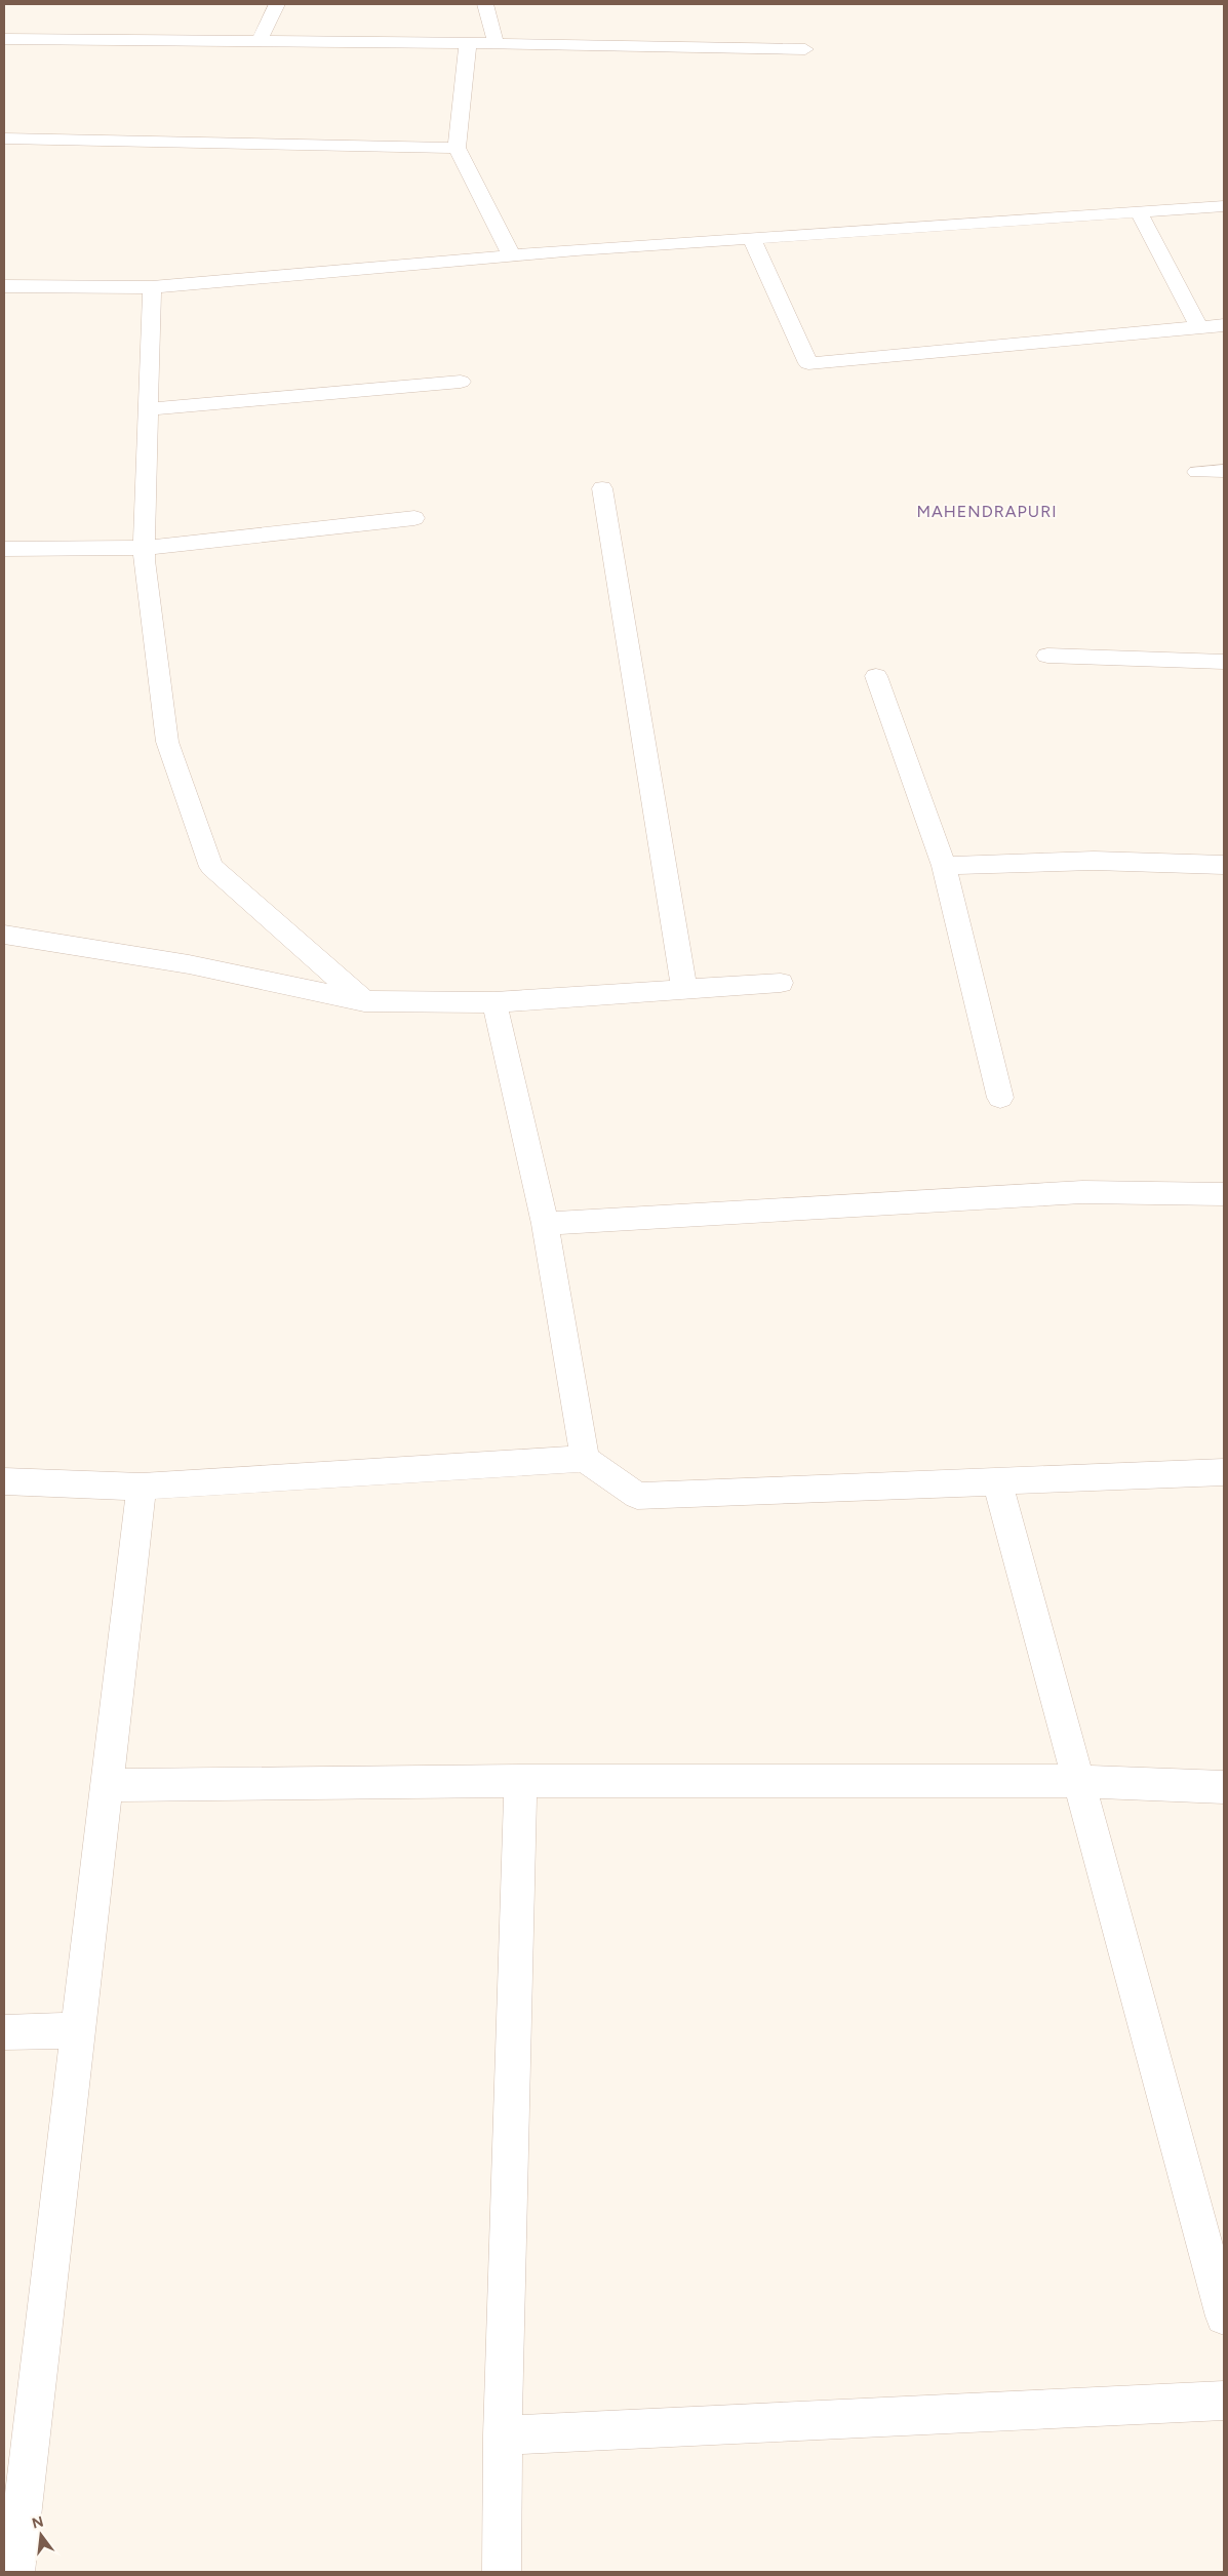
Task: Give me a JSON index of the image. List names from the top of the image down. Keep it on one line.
{"districts":["MAHENDRAPURI"],"north":"top"}
